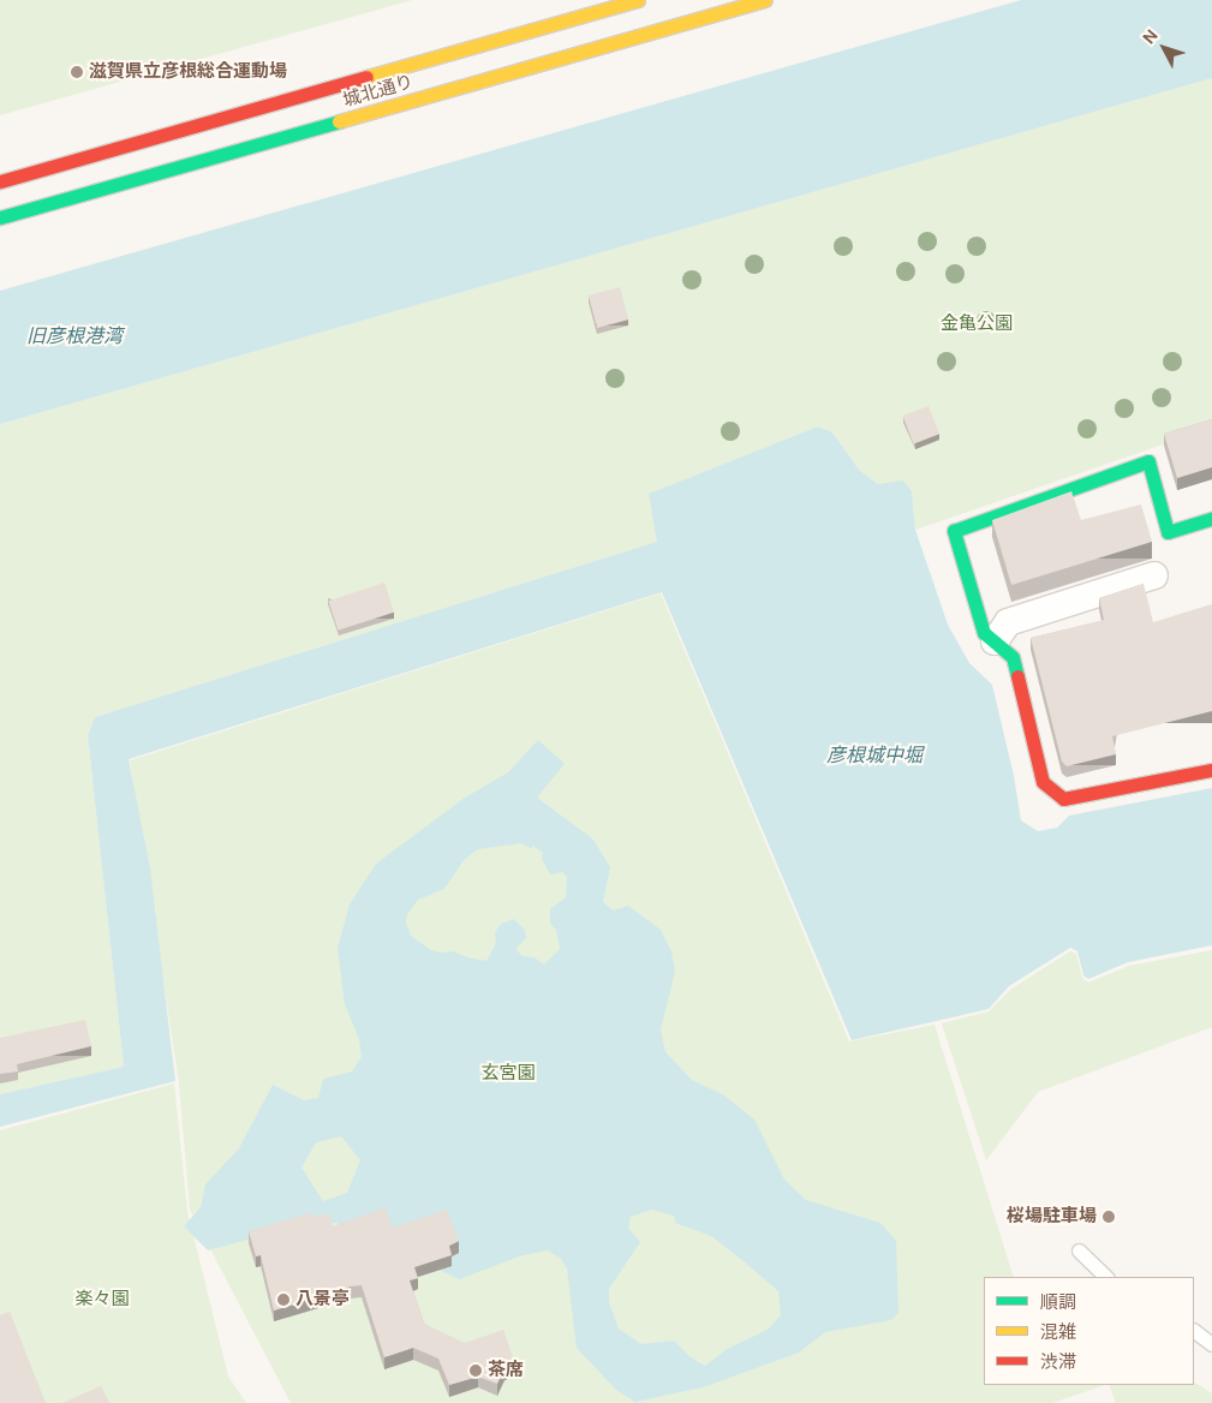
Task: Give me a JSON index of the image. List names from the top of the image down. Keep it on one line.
{"streets":{"main road":["城北通り"]},"water":["旧彦根港湾","彦根城中堀"],"parks":["金亀公園","玄宮園","楽々園"],"places":["滋賀県立彦根総合運動場","桜場駐車場","八景亭","茶席"],"legend":["順調","混雑","渋滞"],"north":"top left"}
